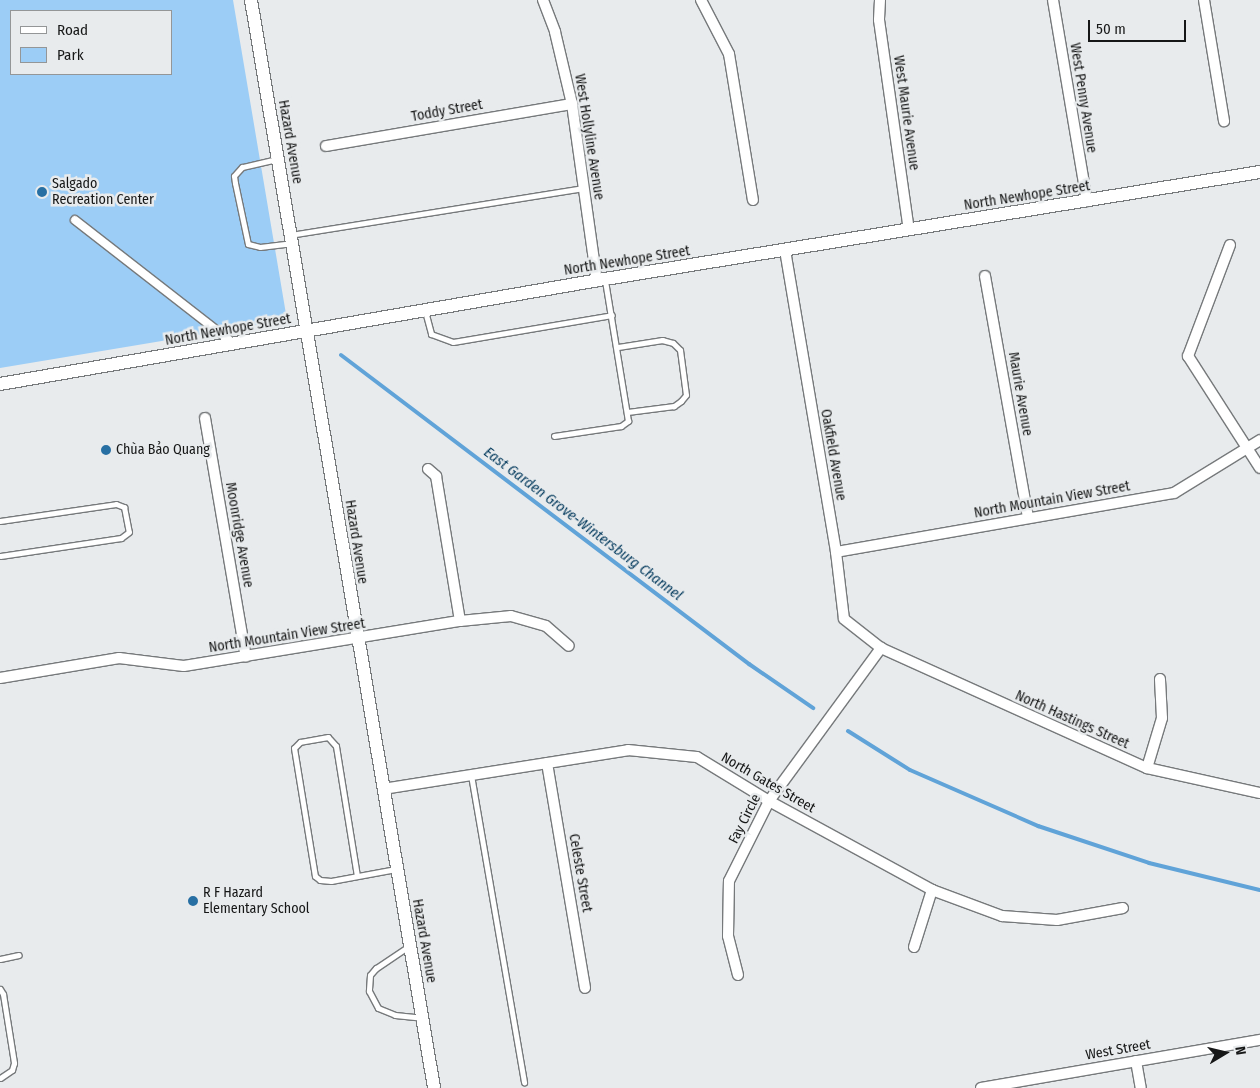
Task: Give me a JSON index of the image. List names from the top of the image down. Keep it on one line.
{"streets":{"street":["West Penny Avenue","Toddy Street","West Maurie Avenue","West Hollyline Avenue","Hazard Avenue","North Newhope Street","Maurie Avenue","Oakfield Avenue","North Mountain View Street","Moonridge Avenue","North Hastings Street","North Gates Street","Fay Circle","Celeste Street","West Street"]},"crossings":[["West Penny Avenue","North Newhope Street"],["Toddy Street","West Hollyline Avenue"],["West Maurie Avenue","North Newhope Street"],["West Hollyline Avenue","North Newhope Street"],["Hazard Avenue","North Newhope Street"],["Hazard Avenue","North Mountain View Street"],["Hazard Avenue","North Gates Street"],["North Newhope Street","Oakfield Avenue"],["Maurie Avenue","North Mountain View Street"],["Oakfield Avenue","North Mountain View Street"],["Oakfield Avenue","North Hastings Street"],["Oakfield Avenue","Fay Circle"],["North Mountain View Street","Moonridge Avenue"],["North Hastings Street","Fay Circle"],["North Gates Street","Fay Circle"],["North Gates Street","Celeste Street"]],"water":["East Garden Grove-Wintersburg Channel"],"places":["Salgado Recreation Center","Chùa Bảo Quang","R F Hazard Elementary School"],"legend":["Road","Park"],"scale_bar":"50 m","north":"right"}
